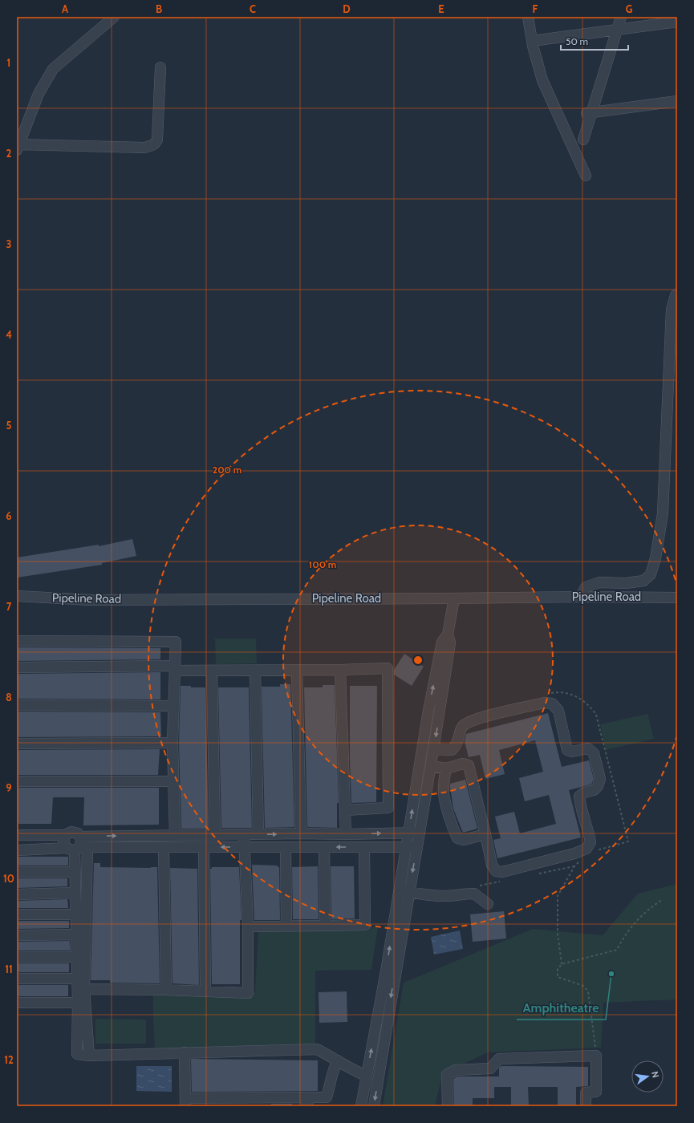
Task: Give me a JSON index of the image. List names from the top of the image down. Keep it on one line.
{"streets":{"street":["Pipeline Road"]},"places":["Amphitheatre"],"scale_bar":"50 m","north":"right","grid":{"columns":["A","B","C","D","E","F","G"],"rows":["1","2","3","4","5","6","7","8","9","10","11","12"]},"rings":["200 m","100 m"]}
